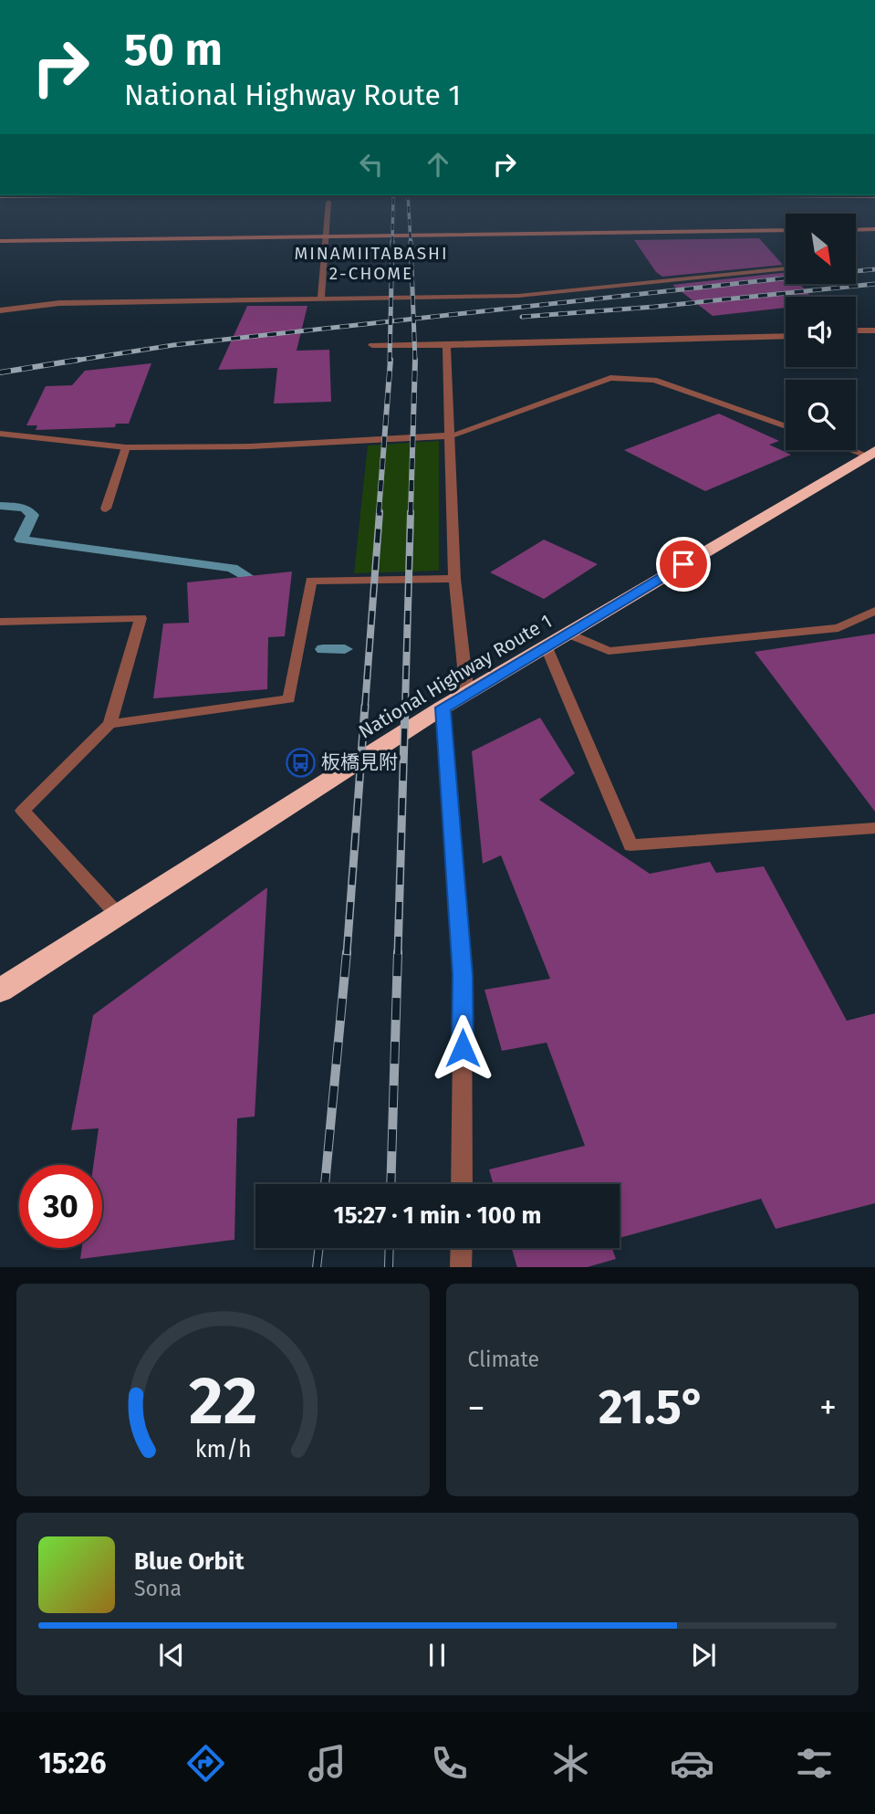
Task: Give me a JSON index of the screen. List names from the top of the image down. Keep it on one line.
{"streets":{"highway":["National Highway Route 1"]},"districts":["MINAMIITABASHI 2-CHOME"],"places":{"bus stop":["板橋見附"]},"north":"bottom right","page":{"turn":["50 m","National Highway Route 1"],"limit":"30","trip":"15:27 · 1 min · 100 m","tile":"Climate","heat":["−","21.5°","+"],"song":["Blue Orbit","Sona"],"tabs":"15:26","gauge":["22","km/h"]}}
